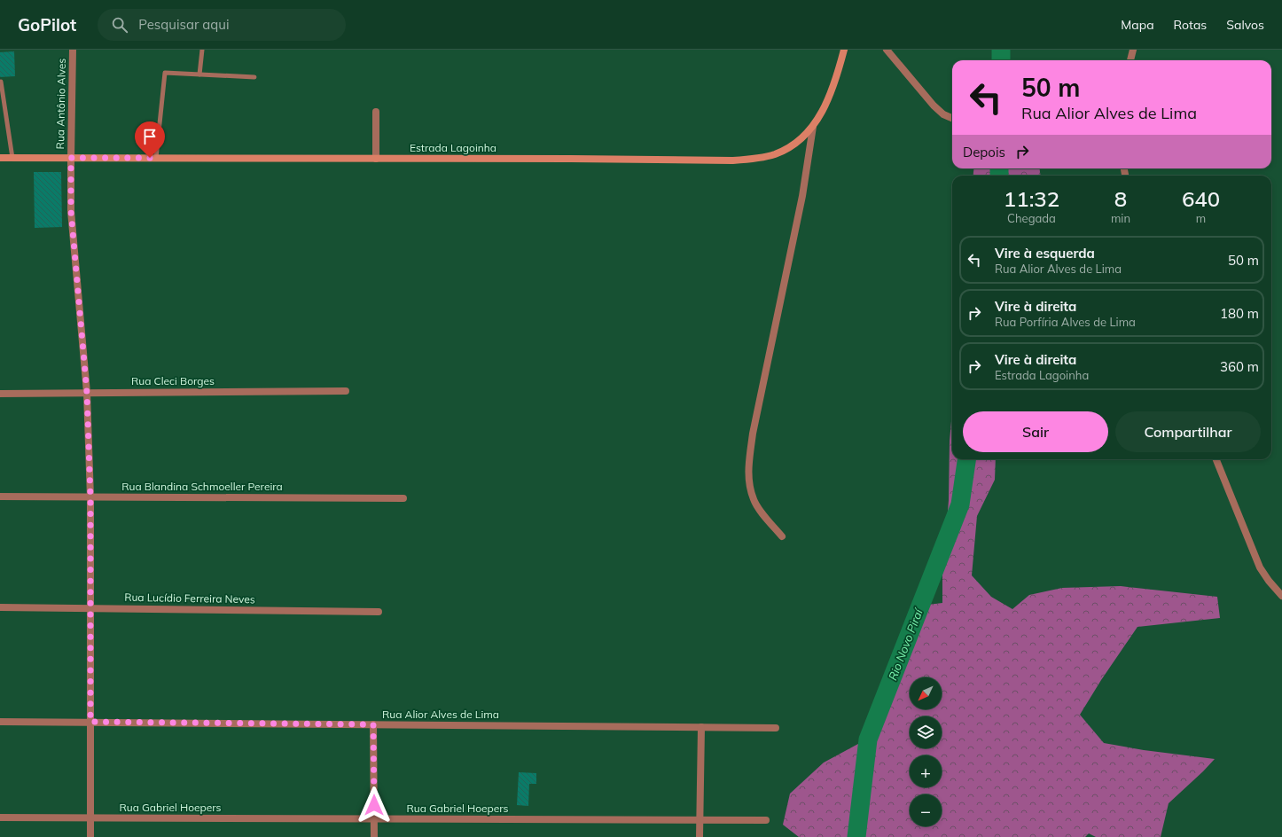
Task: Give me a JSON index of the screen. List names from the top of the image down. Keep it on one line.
{"streets":{"main road":["Estrada Lagoinha"],"street":["Rua Antônio Alves","Rua Cleci Borges","Rua Blandina Schmoeller Pereira","Rua Lucídio Ferreira Neves","Rua Alior Alves de Lima","Rua Gabriel Hoepers"]},"crossings":[["Rua Antônio Alves","Estrada Lagoinha"],["Rua Antônio Alves","Rua Cleci Borges"],["Rua Antônio Alves","Rua Blandina Schmoeller Pereira"],["Rua Antônio Alves","Rua Lucídio Ferreira Neves"],["Rua Antônio Alves","Rua Alior Alves de Lima"],["Rua Antônio Alves","Rua Gabriel Hoepers"]],"water":["Rio Novo Piraí"],"north":"bottom left","page":{"header":"GoPilot","search":"Pesquisar aqui","nav":["Mapa","Rotas","Salvos"],"turn":["50 m","Rua Alior Alves de Lima"],"then":"Depois","eta":["11:32","Chegada","8","min","640","m"],"list":[{"name":"Vire à esquerda","note":"Rua Alior Alves de Lima","value":"50 m"},{"name":"Vire à direita","note":"Rua Porfíria Alves de Lima","value":"180 m"},{"name":"Vire à direita","note":"Estrada Lagoinha","value":"360 m"}],"buttons":["Sair","Compartilhar"],"map_buttons":["+","−"]}}
